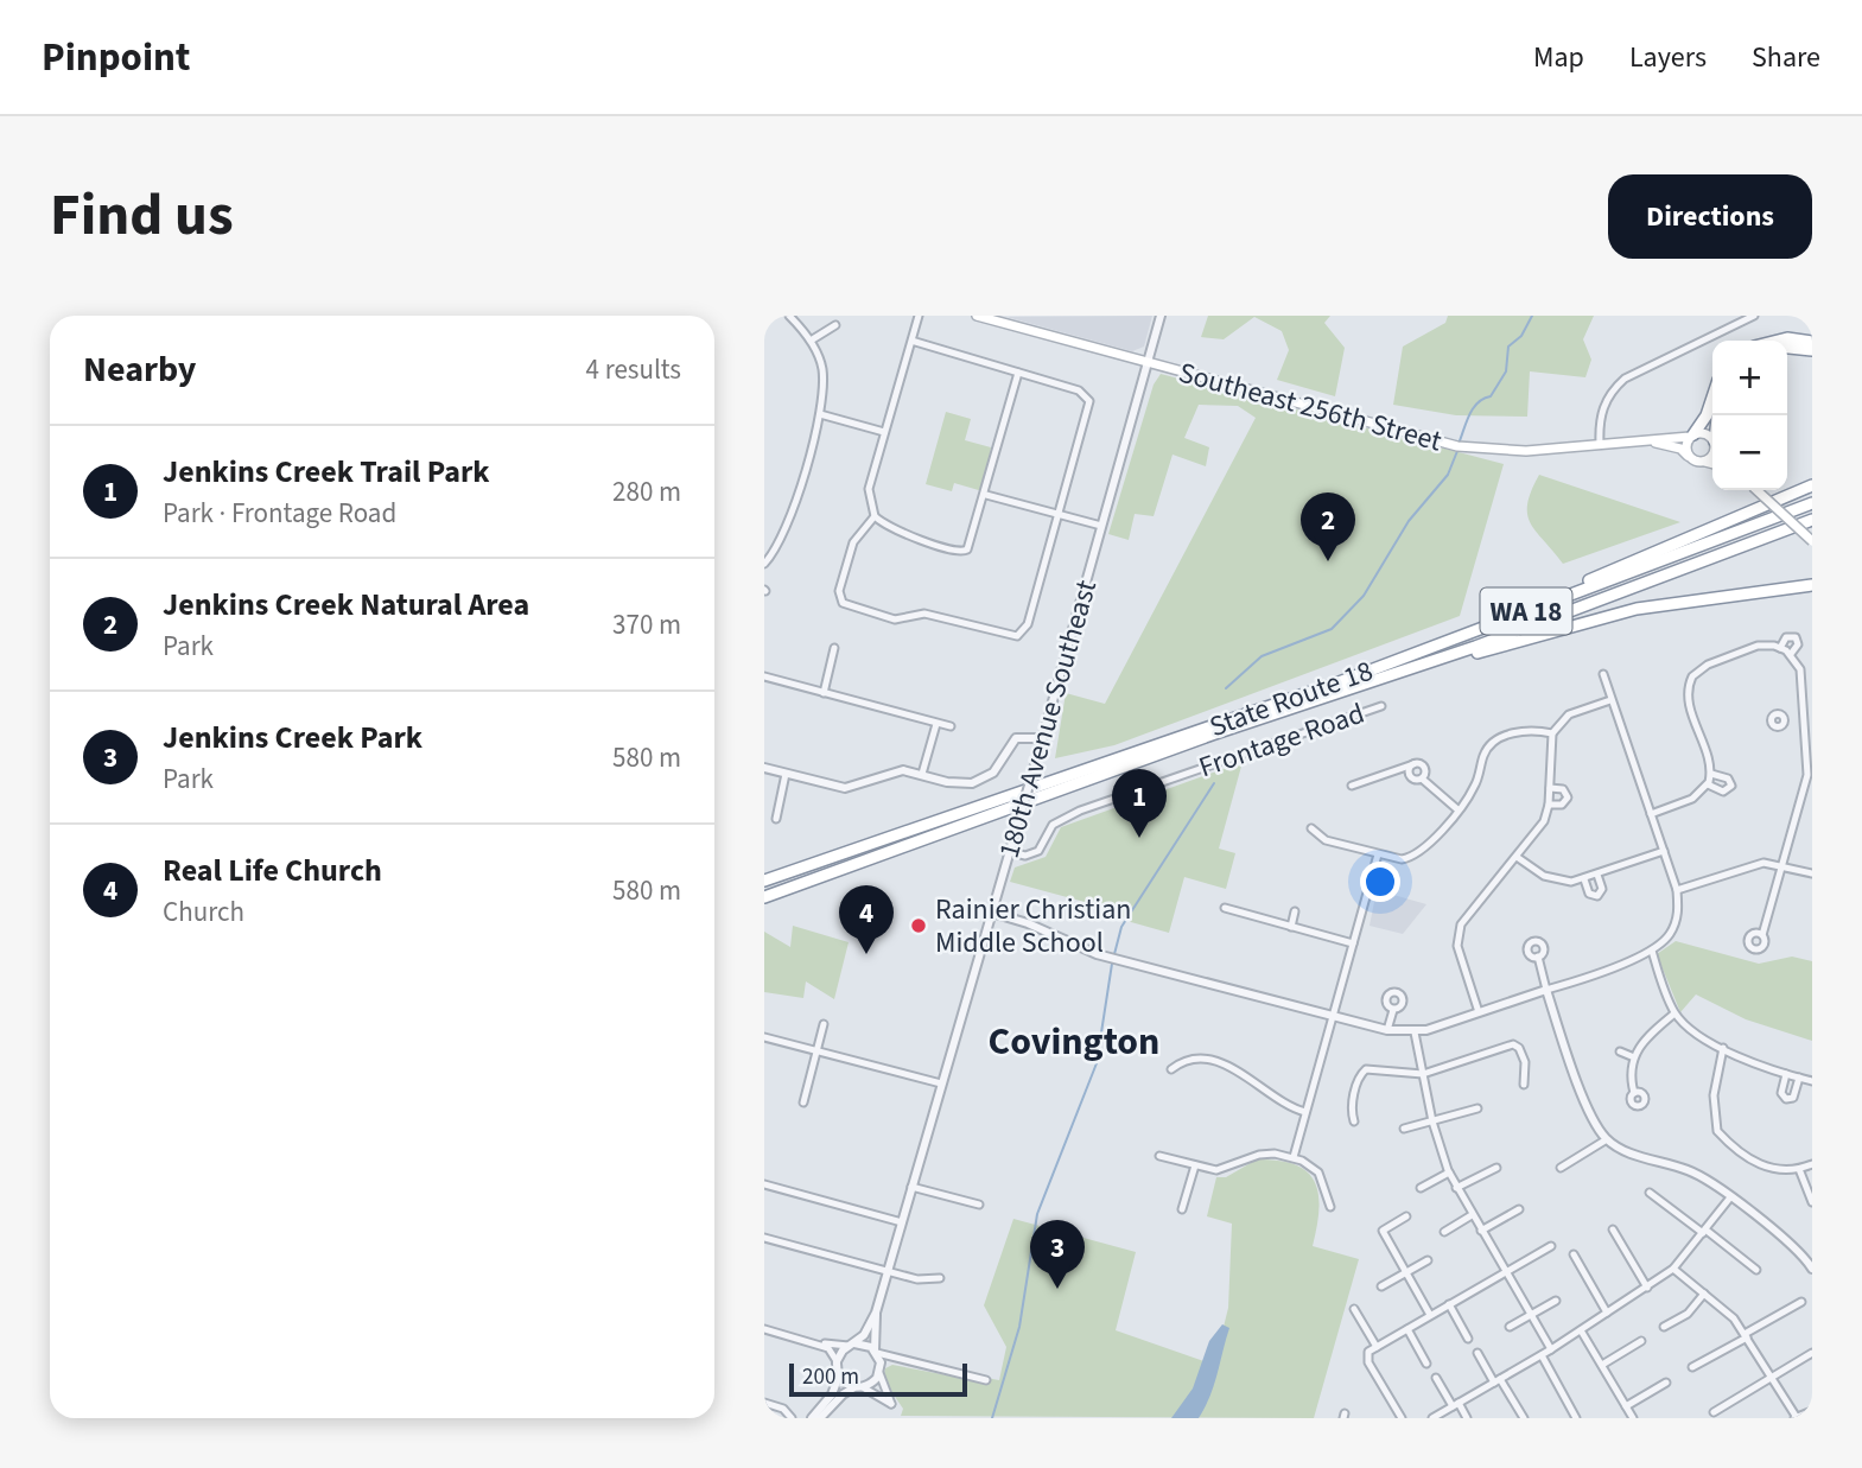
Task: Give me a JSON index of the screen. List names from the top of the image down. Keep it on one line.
{"streets":{"highway":["WA 18","State Route 18"],"main road":["Southeast 256th Street"],"street":["180th Avenue Southeast","Frontage Road"]},"crossings":[["Southeast 256th Street","180th Avenue Southeast"],["180th Avenue Southeast","Frontage Road"]],"districts":["Covington"],"places":["Rainier Christian Middle School"],"scale_bar":"200 m","page":{"header":"Pinpoint","nav":["Map","Layers","Share"],"title":"Find us","buttons":"Directions","heading":["Nearby","4 results"],"map_buttons":["+","−"],"list":[{"mark":"1","name":"Jenkins Creek Trail Park","note":"Park · Frontage Road","value":"280 m"},{"mark":"2","name":"Jenkins Creek Natural Area","note":"Park","value":"370 m"},{"mark":"3","name":"Jenkins Creek Park","note":"Park","value":"580 m"},{"mark":"4","name":"Real Life Church","note":"Church","value":"580 m"}],"pins":["2","1","4","3"],"scale":"200 m"}}
